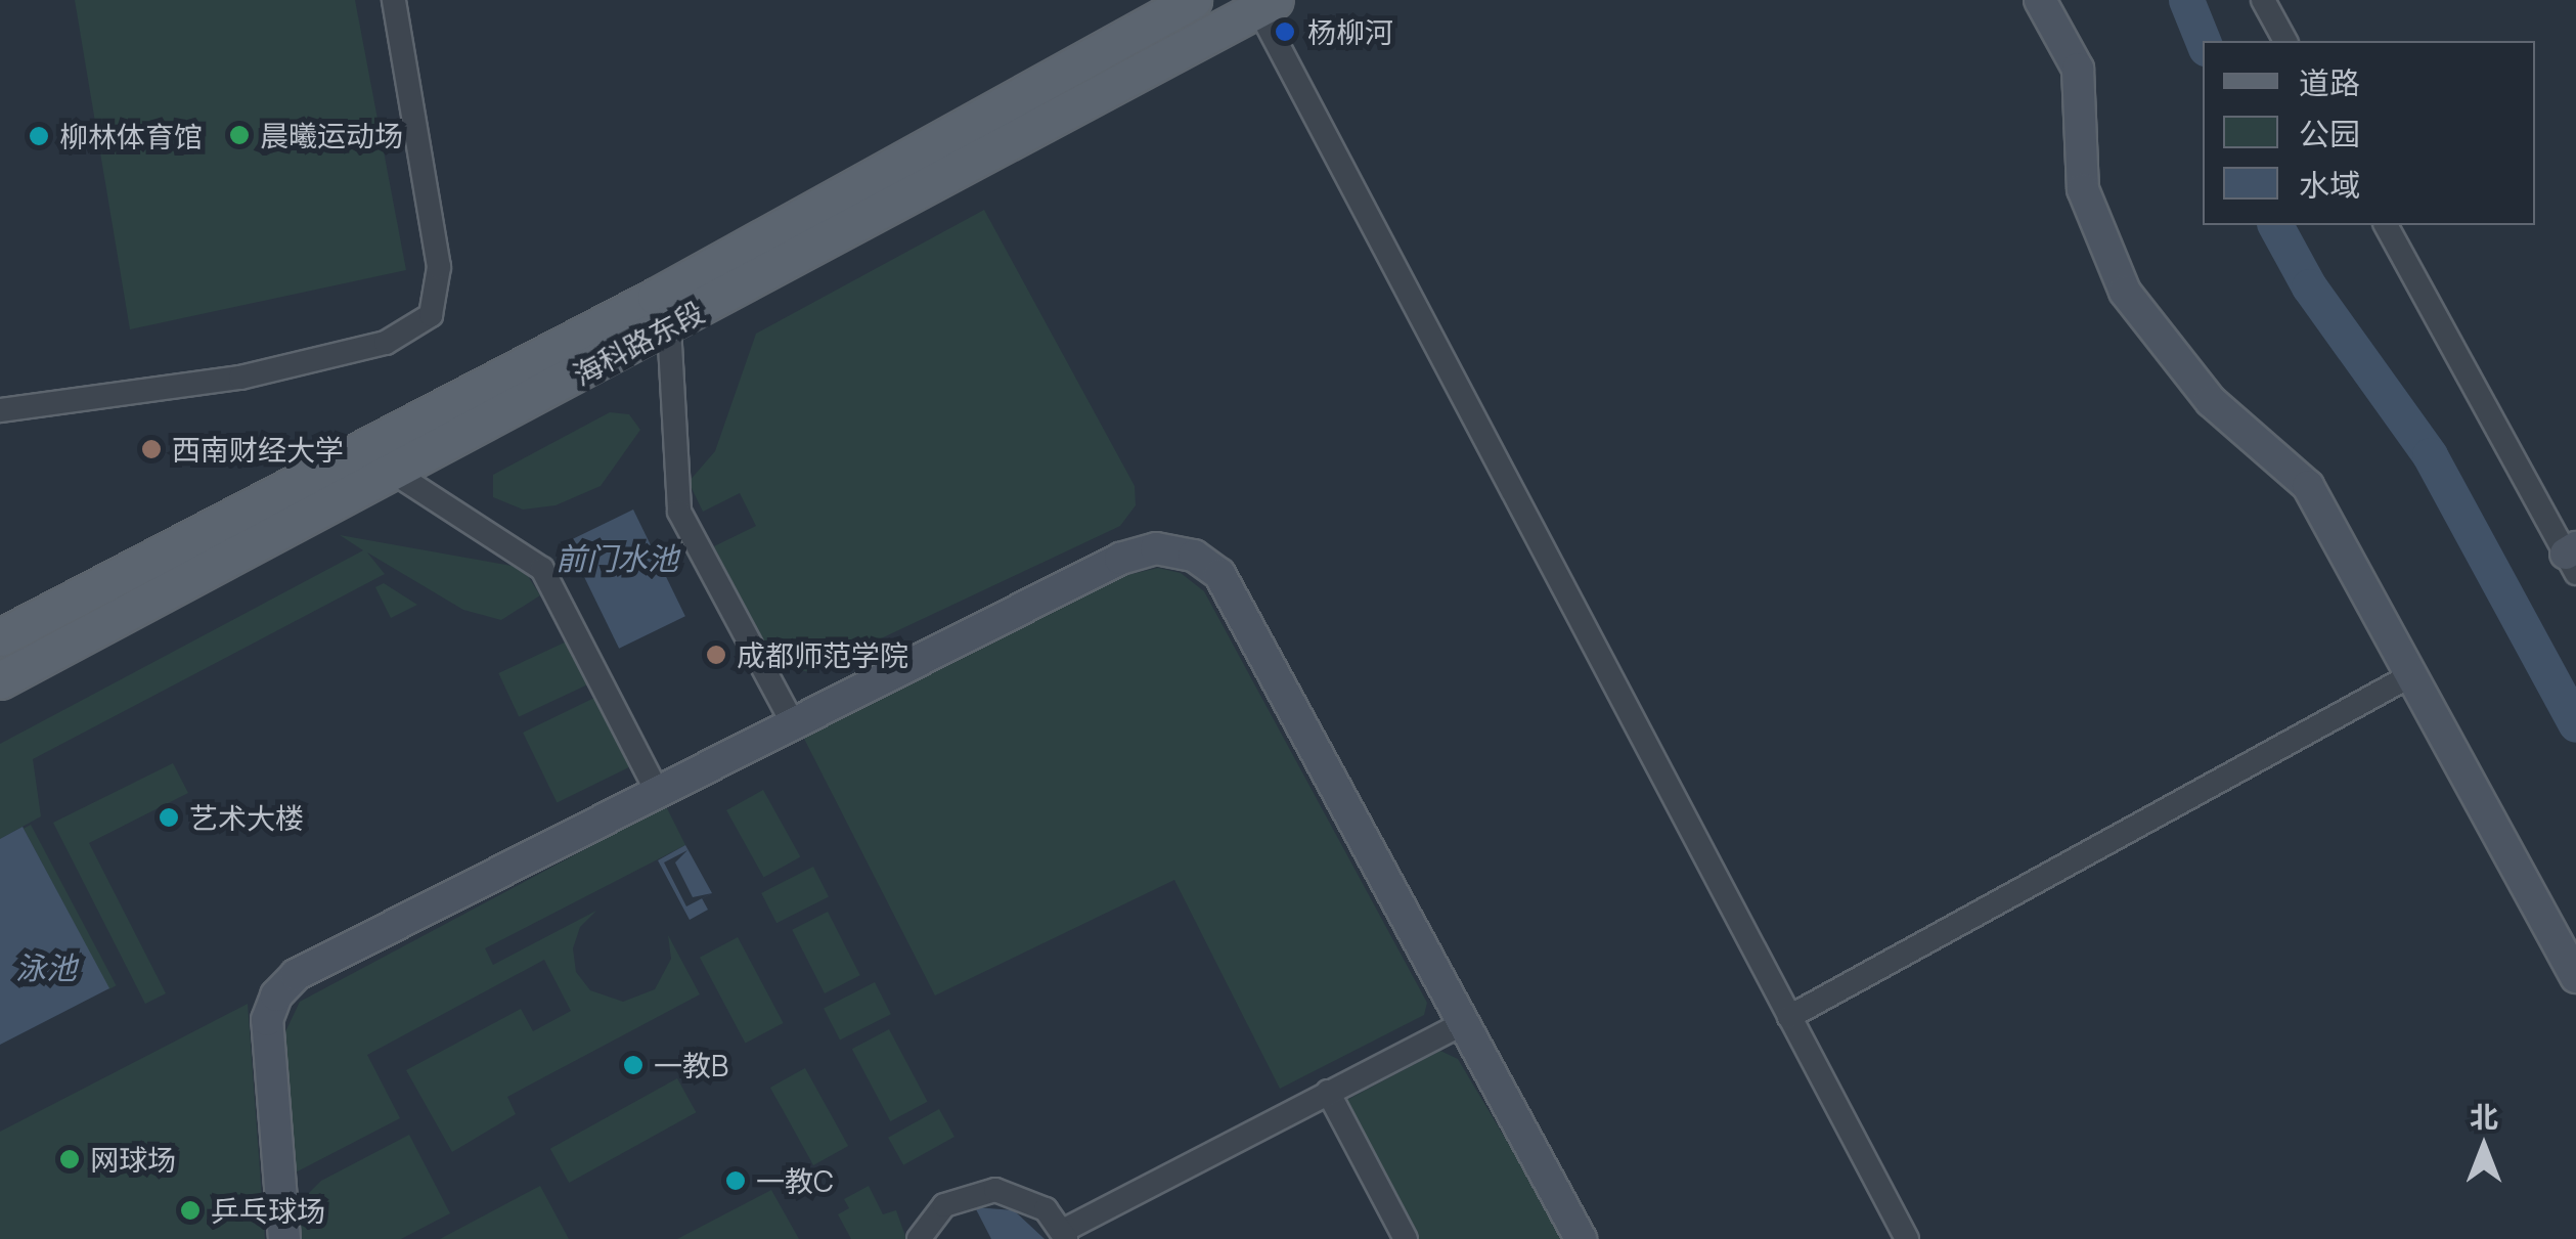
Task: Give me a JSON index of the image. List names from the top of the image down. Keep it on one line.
{"streets":{"main road":["海科路东段"]},"water":["前门水池","泳池"],"places":["杨柳河","晨曦运动场","柳林体育馆","西南财经大学","成都师范学院","艺术大楼","一教B","网球场","一教C","乒乓球场"],"legend":["道路","公园","水域"],"north":"top"}
